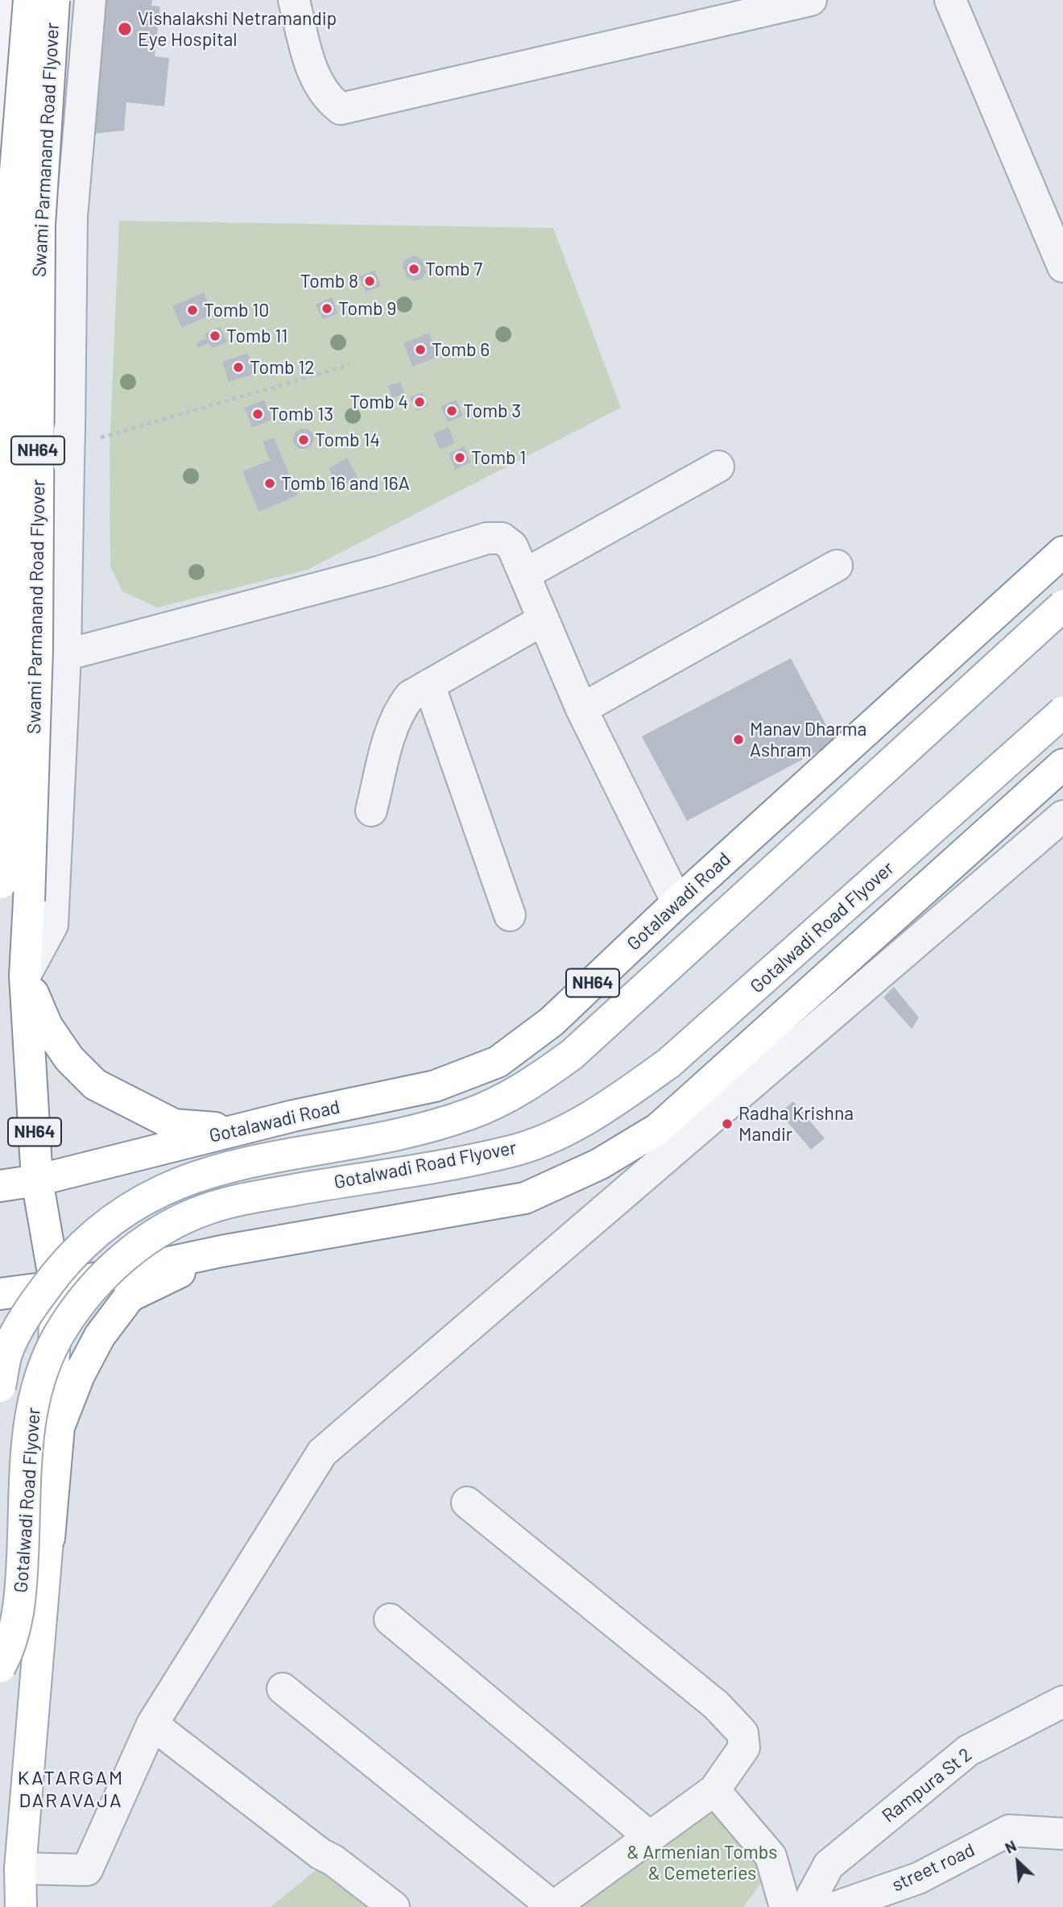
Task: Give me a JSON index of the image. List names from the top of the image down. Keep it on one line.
{"streets":{"main road":["Swami Parmanand Road Flyover","NH64","Gotalawadi Road","Gotalwadi Road Flyover"],"street":["Rampura St 2","street road"]},"crossings":[["Swami Parmanand Road Flyover","NH64"],["NH64","Gotalawadi Road"]],"districts":["KATARGAM DARAVAJA"],"parks":["& Armenian Tombs & Cemeteries"],"places":["Vishalakshi Netramandip Eye Hospital","Tomb 7","Tomb 8","Tomb 9","Tomb 10","Tomb 11","Tomb 6","Tomb 12","Tomb 4","Tomb 3","Tomb 13","Tomb 14","Tomb 1","Tomb 16 and 16A","Manav Dharma Ashram","Radha Krishna Mandir"],"north":"top left"}
